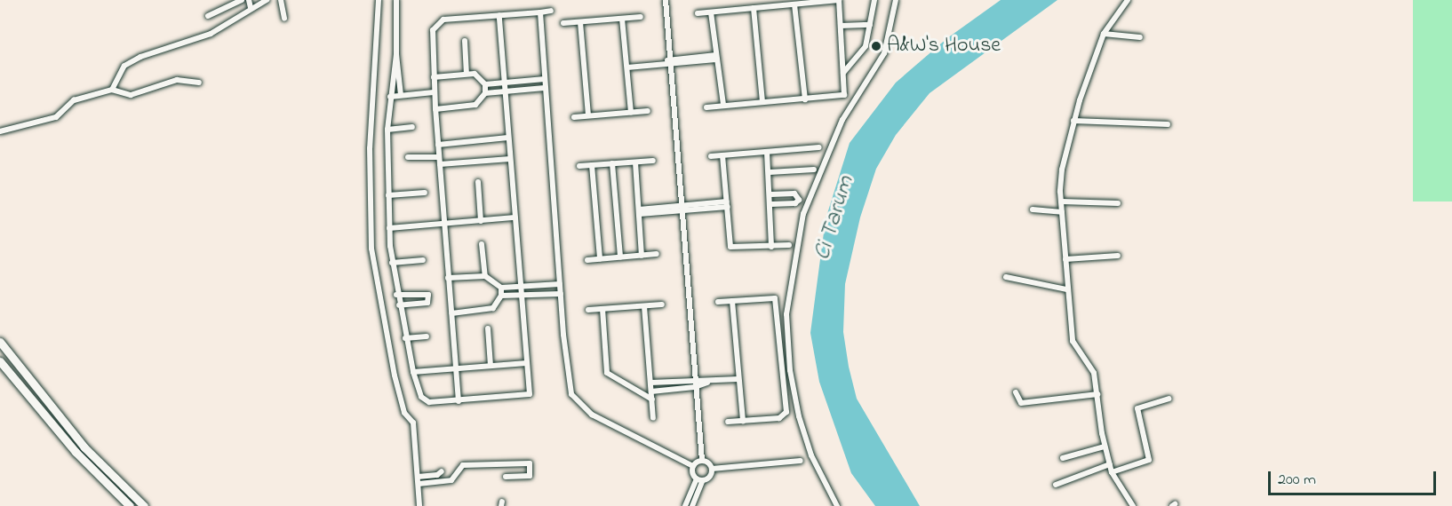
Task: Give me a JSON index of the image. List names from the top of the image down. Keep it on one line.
{"water":["Ci Tarum"],"places":["A&W's House"],"scale_bar":"200 m"}
